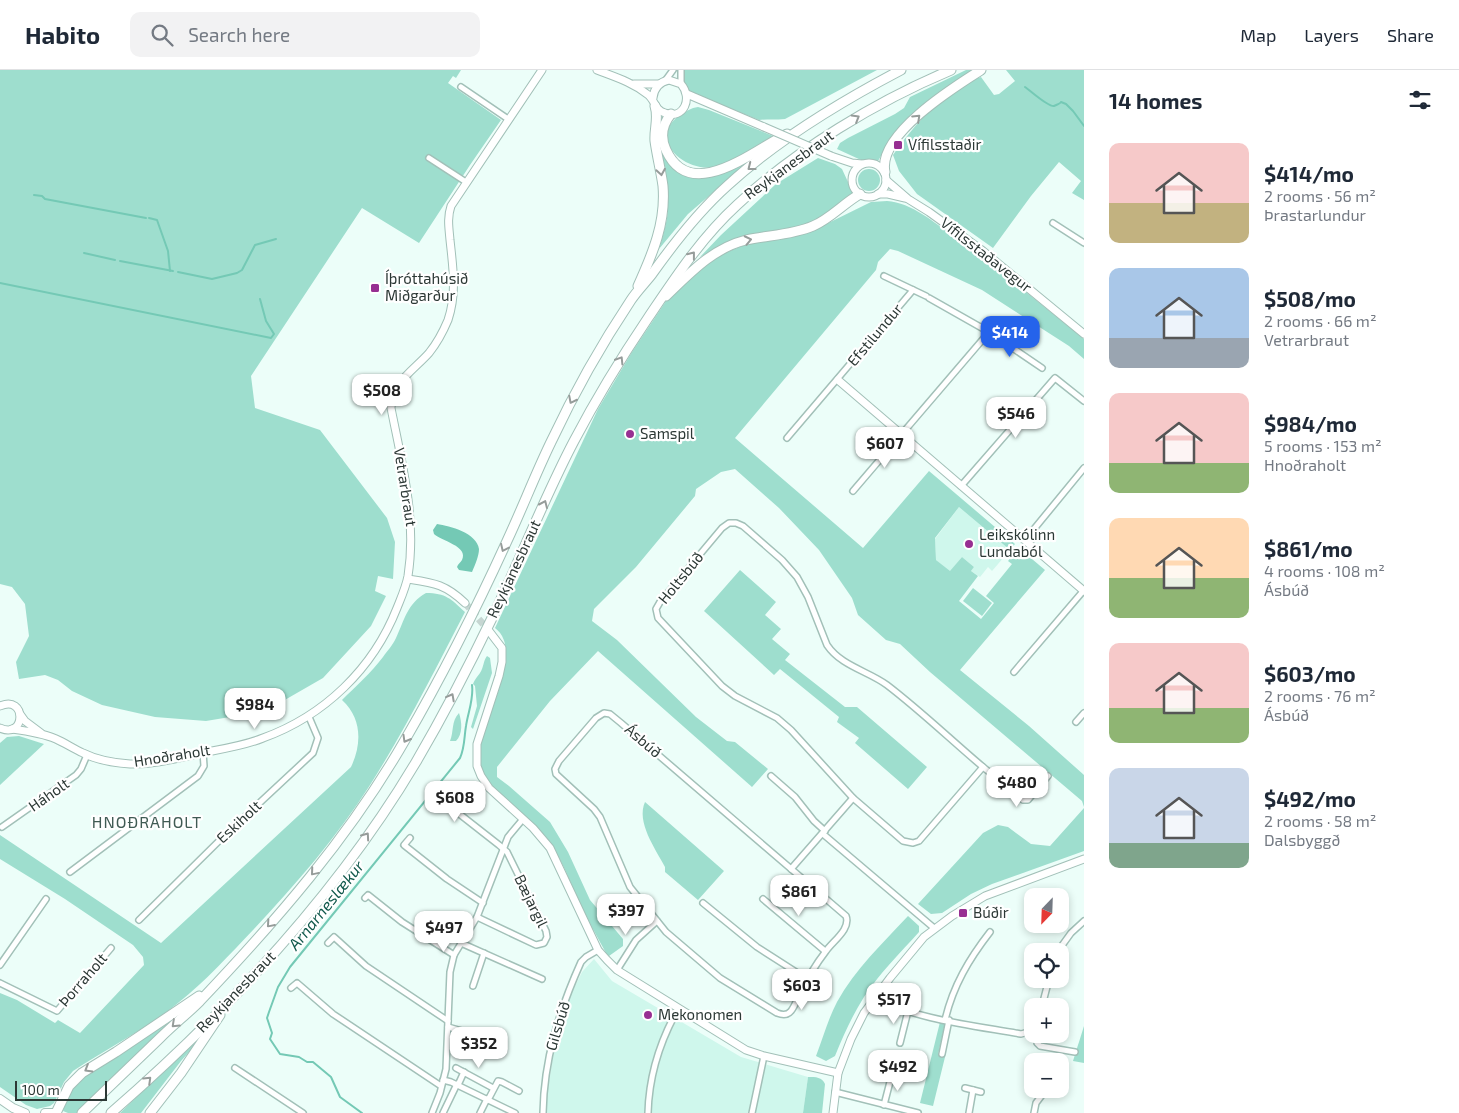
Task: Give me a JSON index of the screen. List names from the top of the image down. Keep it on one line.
{"streets":{"highway":["Reykjanesbraut"],"street":["Vífilsstaðavegur","Efstilundur","Vetrarbraut","Holtsbúð","Ásbúð","Hnoðraholt","Háholt","Eskiholt","Bæjargil","Þorraholt","Gilsbúð"]},"crossings":[["Vetrarbraut","Hnoðraholt"],["Hnoðraholt","Háholt"],["Hnoðraholt","Eskiholt"]],"districts":["HNOÐRAHOLT"],"water":["Arnarneslækur"],"places":{"transit":["Vífilsstaðir","Íþróttahúsið Miðgarður","Búðir"],"other":["Samspil","Leikskólinn Lundaból","Mekonomen"]},"scale_bar":"100 m","north":"bottom left","page":{"header":"Habito","search":"Search here","nav":["Map","Layers","Share"],"heading":"14 homes","list":[{"name":"$414/mo","note":"2 rooms · 56 m² · Þrastarlundur"},{"name":"$508/mo","note":"2 rooms · 66 m² · Vetrarbraut"},{"name":"$984/mo","note":"5 rooms · 153 m² · Hnoðraholt"},{"name":"$861/mo","note":"4 rooms · 108 m² · Ásbúð"},{"name":"$603/mo","note":"2 rooms · 76 m² · Ásbúð"},{"name":"$492/mo","note":"2 rooms · 58 m² · Dalsbyggð"}],"price":["$414","$508","$546","$607","$984","$480","$608","$861","$397","$497","$603","$517","$352","$492"],"map_buttons":["+","−"],"scale":"100 m"}}
